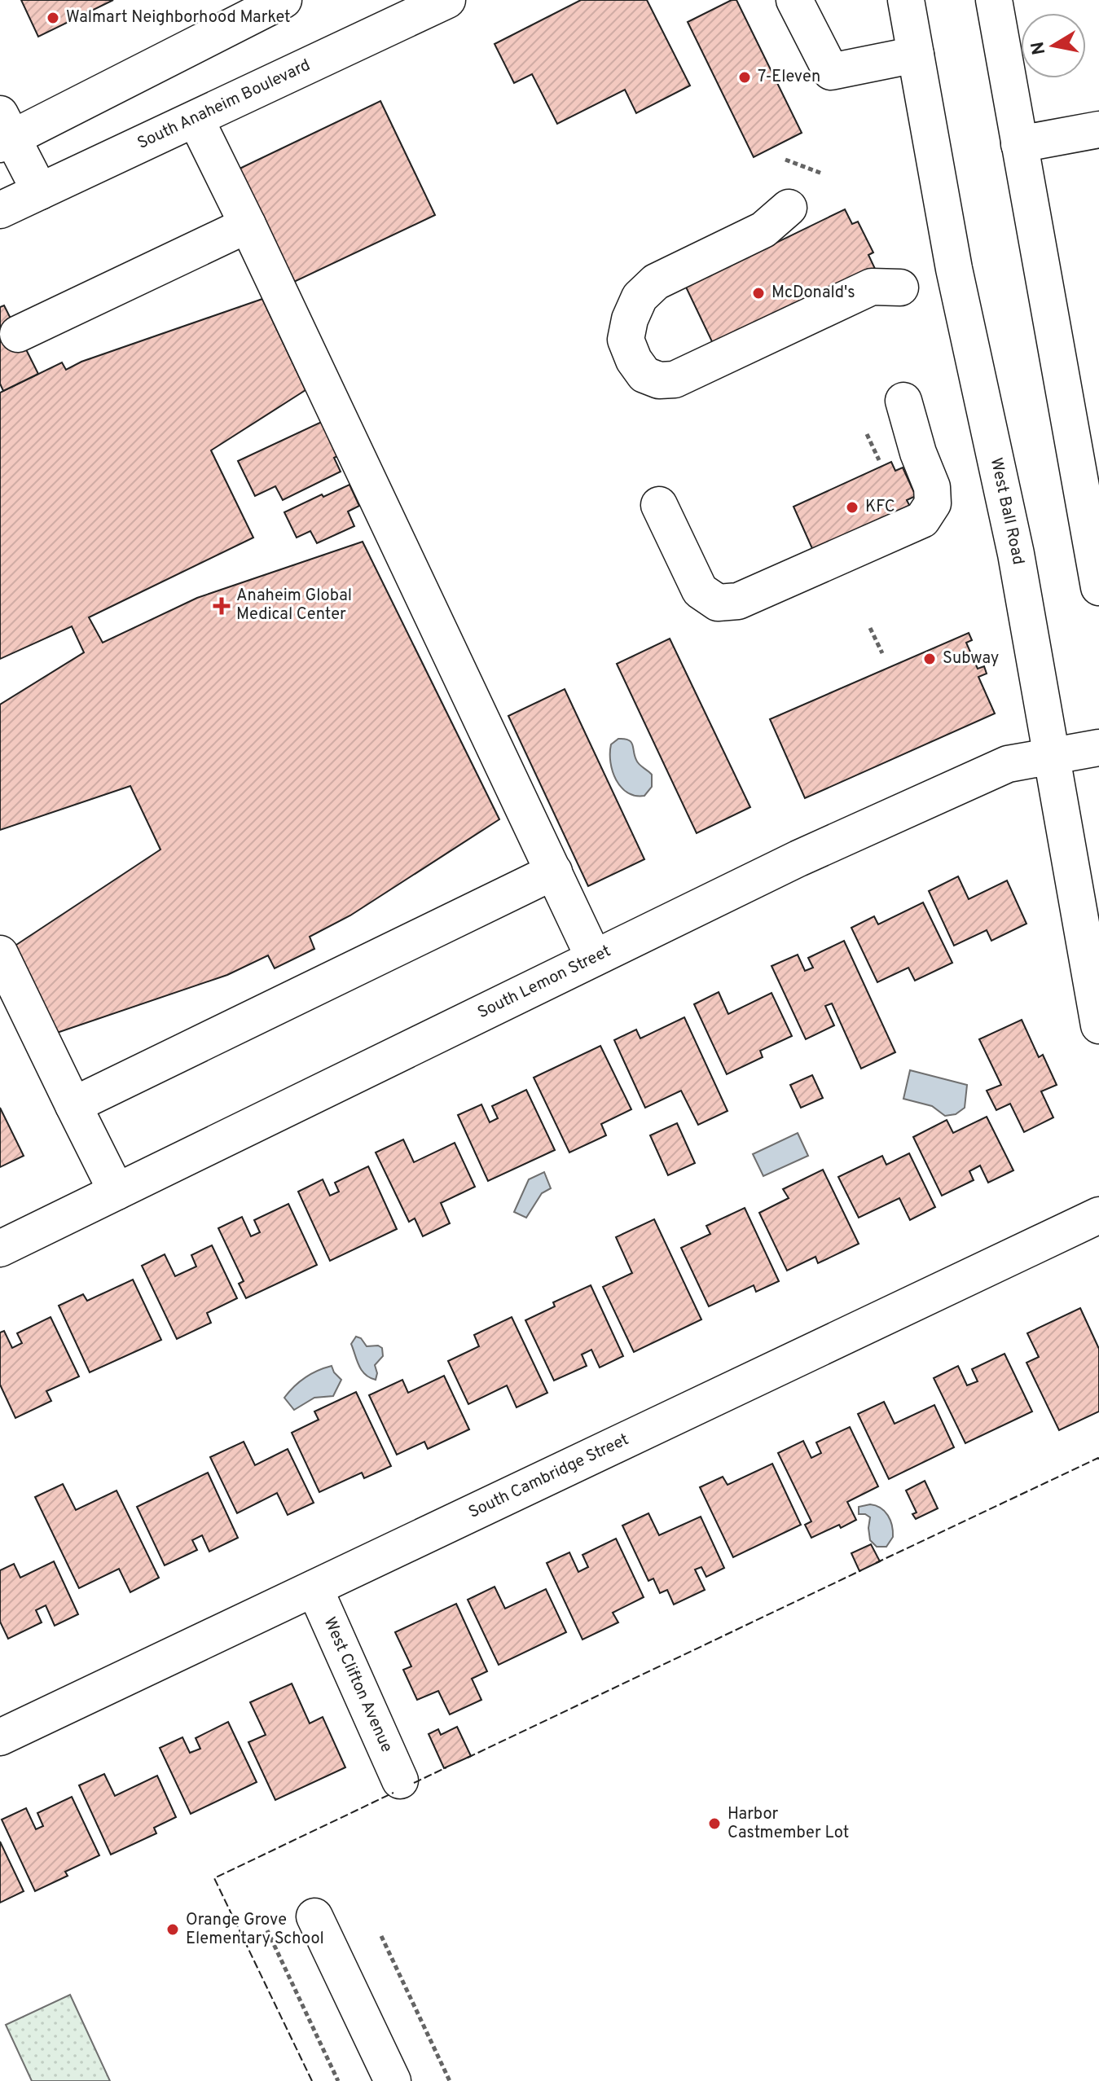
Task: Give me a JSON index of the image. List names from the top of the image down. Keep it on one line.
{"streets":{"street":["South Anaheim Boulevard","West Ball Road","South Lemon Street","South Cambridge Street","West Clifton Avenue"]},"crossings":[["West Ball Road","South Lemon Street"],["South Cambridge Street","West Clifton Avenue"]],"places":{"other":["Walmart Neighborhood Market","7-Eleven","McDonald's","KFC","Subway","Harbor Castmember Lot","Orange Grove Elementary School"],"health":["Anaheim Global Medical Center"]},"north":"left"}
